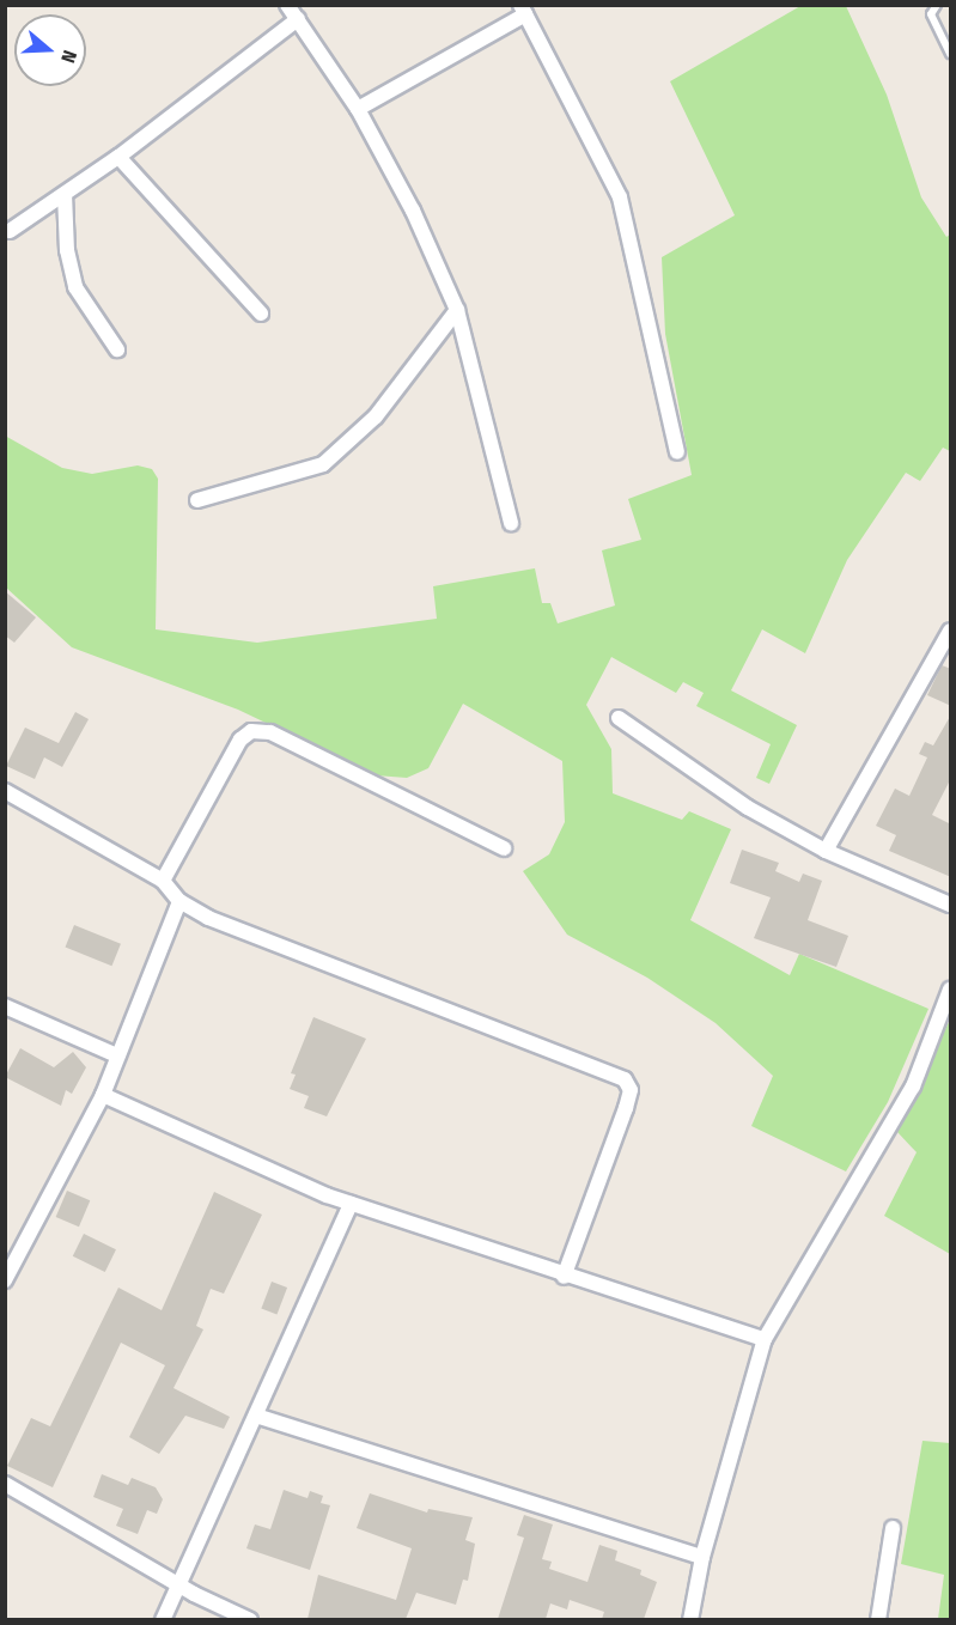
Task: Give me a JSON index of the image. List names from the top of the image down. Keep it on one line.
{"north":"right"}
